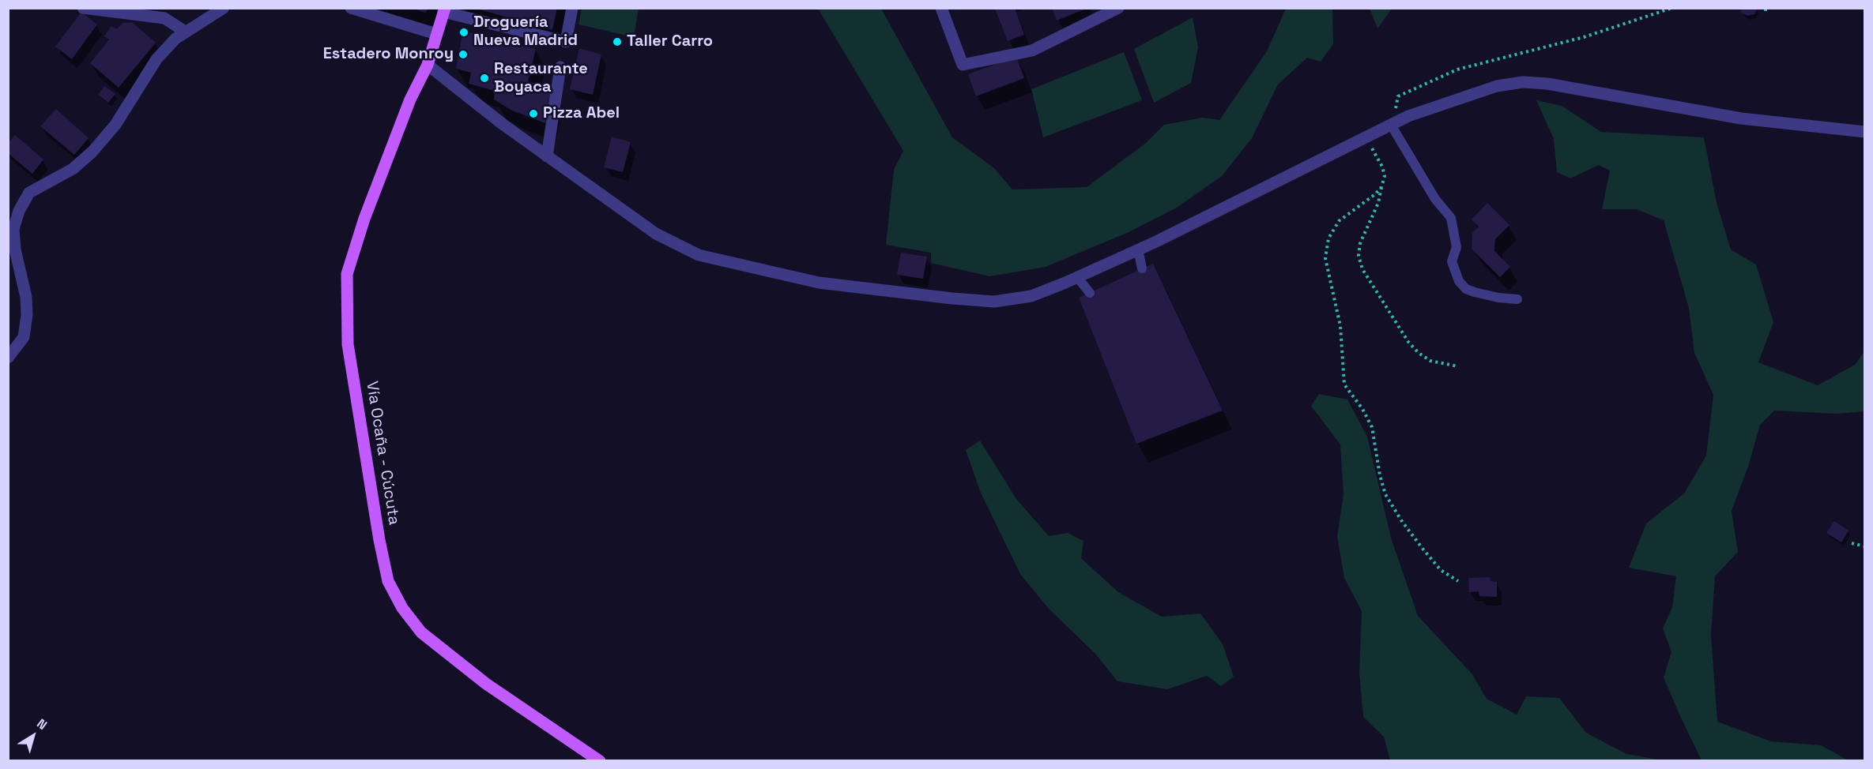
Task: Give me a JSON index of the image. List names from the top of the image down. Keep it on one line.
{"streets":{"main road":["Vía Ocaña - Cúcuta"]},"places":["Droguería Nueva Madrid","Taller Carro","Estadero Monroy","Restaurante Boyaca","Pizza Abel"],"north":"top right"}
